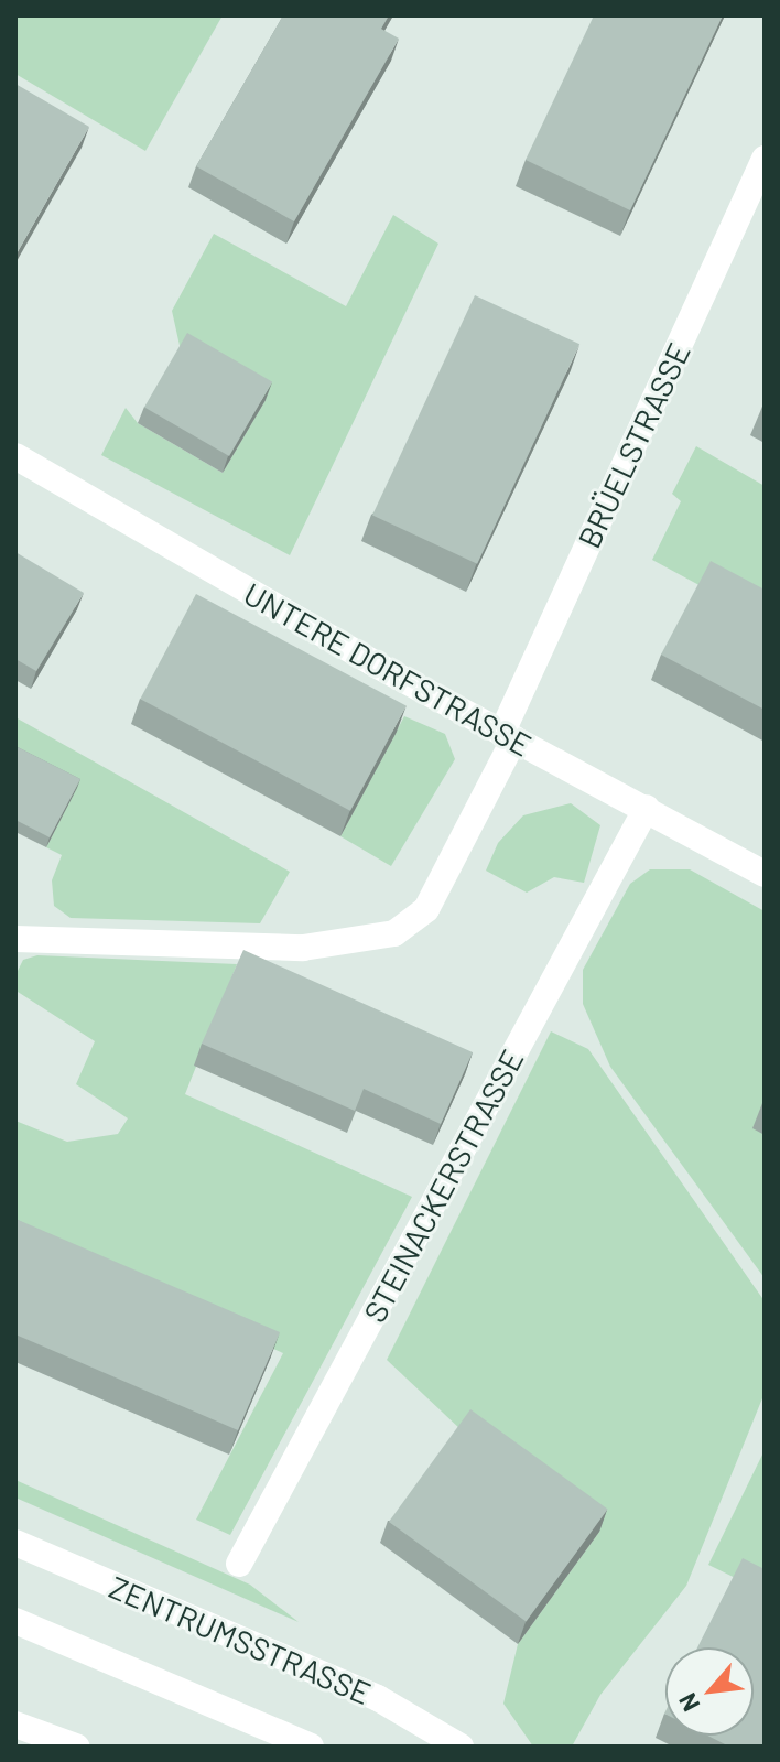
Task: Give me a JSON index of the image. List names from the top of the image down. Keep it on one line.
{"streets":{"street":["BRÜELSTRASSE","UNTERE DORFSTRASSE","STEINACKERSTRASSE","ZENTRUMSSTRASSE"]},"crossings":[["BRÜELSTRASSE","UNTERE DORFSTRASSE"],["UNTERE DORFSTRASSE","STEINACKERSTRASSE"]],"north":"bottom left"}
